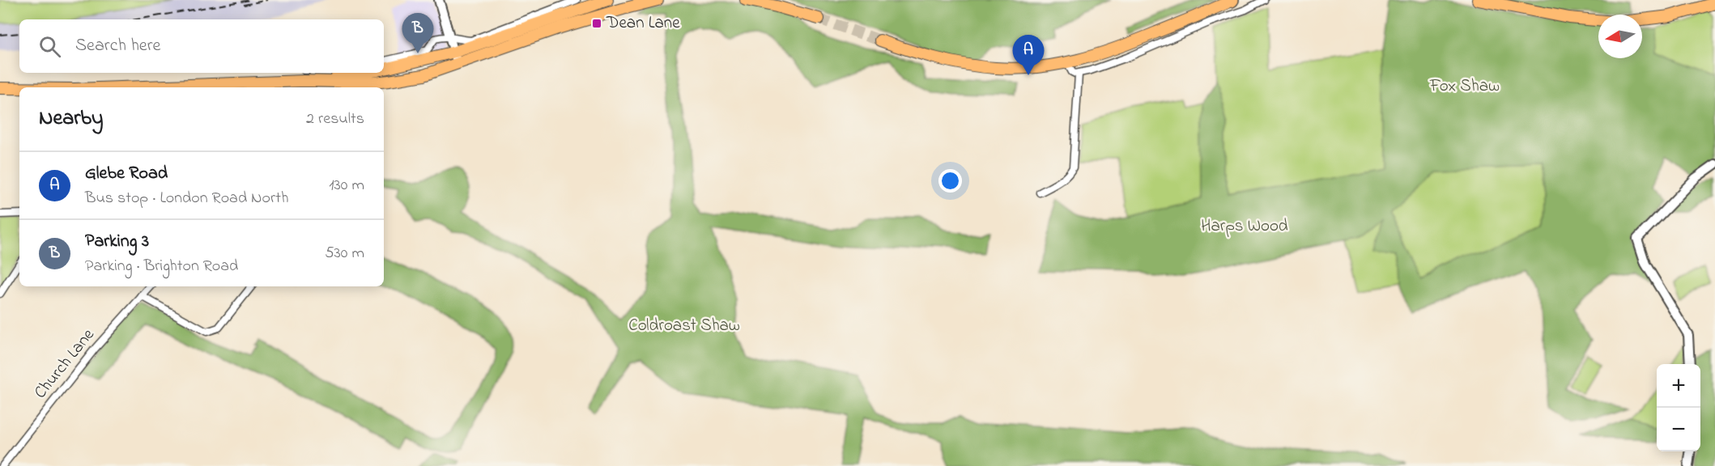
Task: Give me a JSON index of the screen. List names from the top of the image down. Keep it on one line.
{"streets":{"street":["Church Lane"]},"parks":["Fox Shaw","Harps Wood","Coldroast Shaw"],"places":{"transit":["Dean Lane"]},"north":"left","page":{"pins":["B","A"],"search":"Search here","heading":["Nearby","2 results"],"list":[{"mark":"A","name":"Glebe Road","note":"Bus stop · London Road North","value":"130 m"},{"mark":"B","name":"Parking 3","note":"Parking · Brighton Road","value":"530 m"}],"map_buttons":["+","−"]}}
